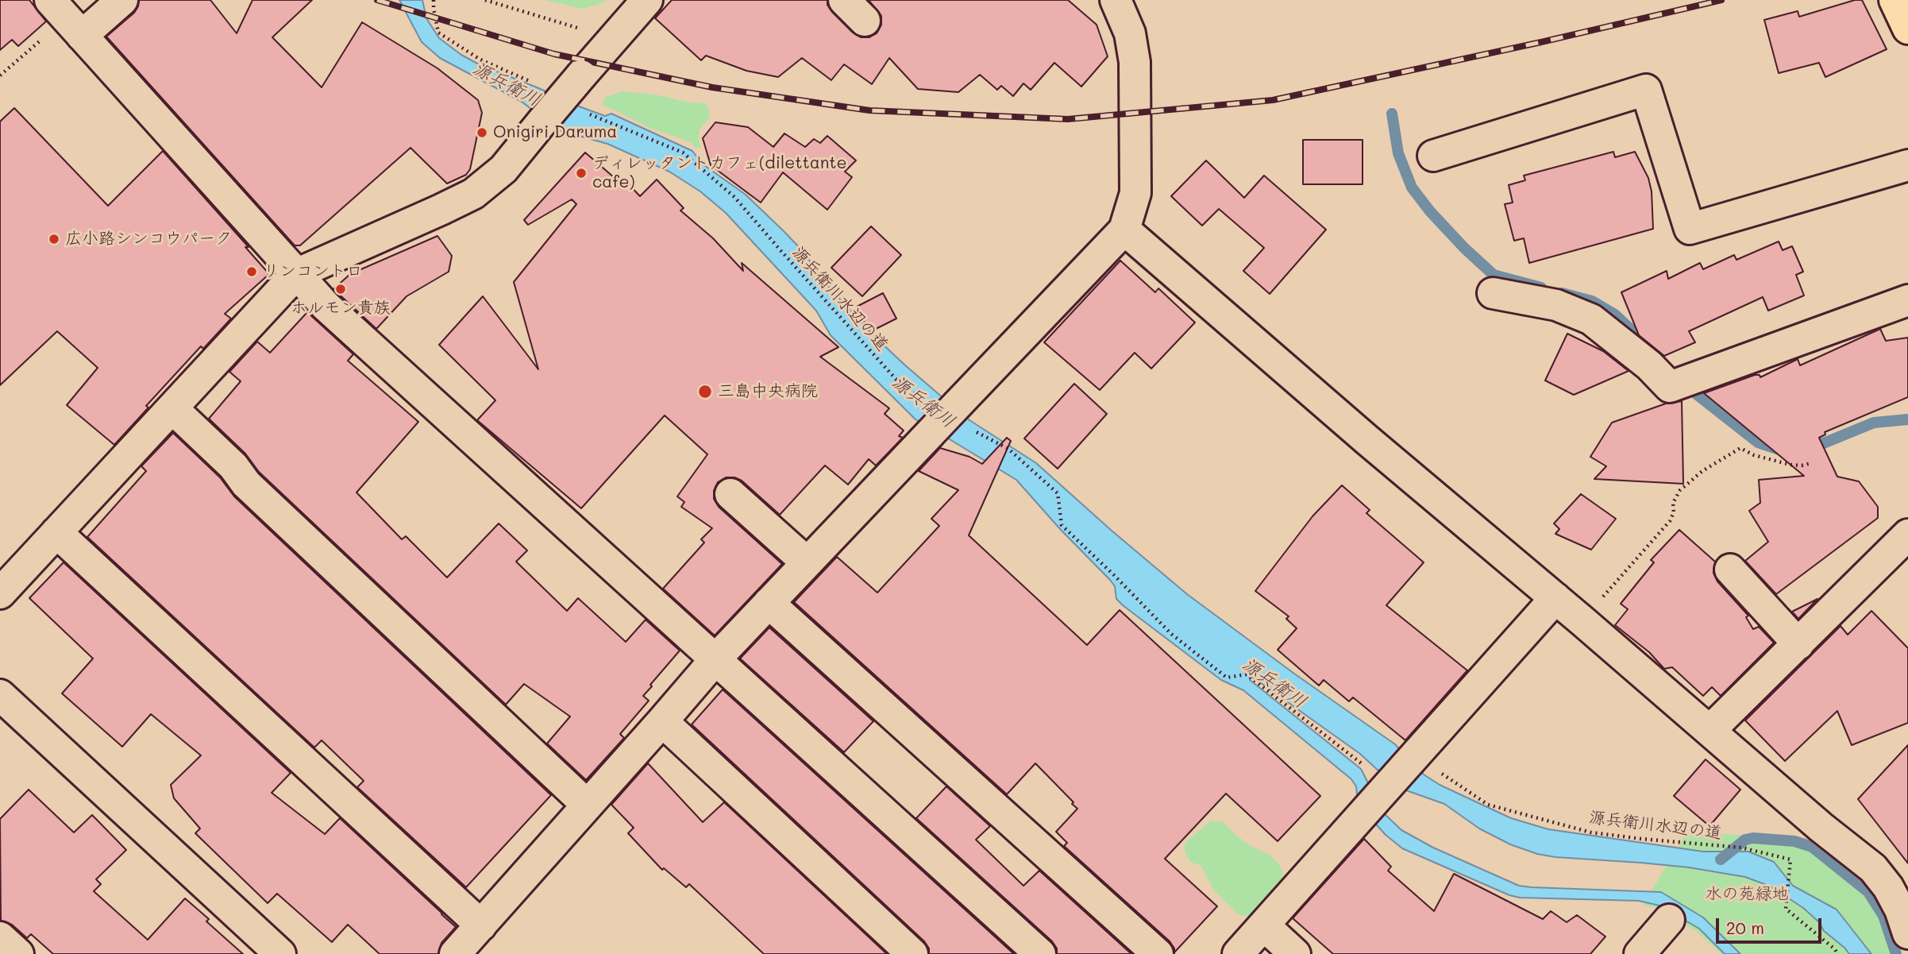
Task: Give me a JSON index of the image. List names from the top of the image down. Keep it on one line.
{"streets":{"path":["源兵衛川水辺の道"]},"water":["源兵衛川"],"parks":["水の苑緑地"],"places":["Onigiri Daruma","ディレッタントカフェ(dilettante cafe)","広小路シンコウパーク","リンコントロ","ホルモン貴族","三島中央病院"],"scale_bar":"20 m"}
